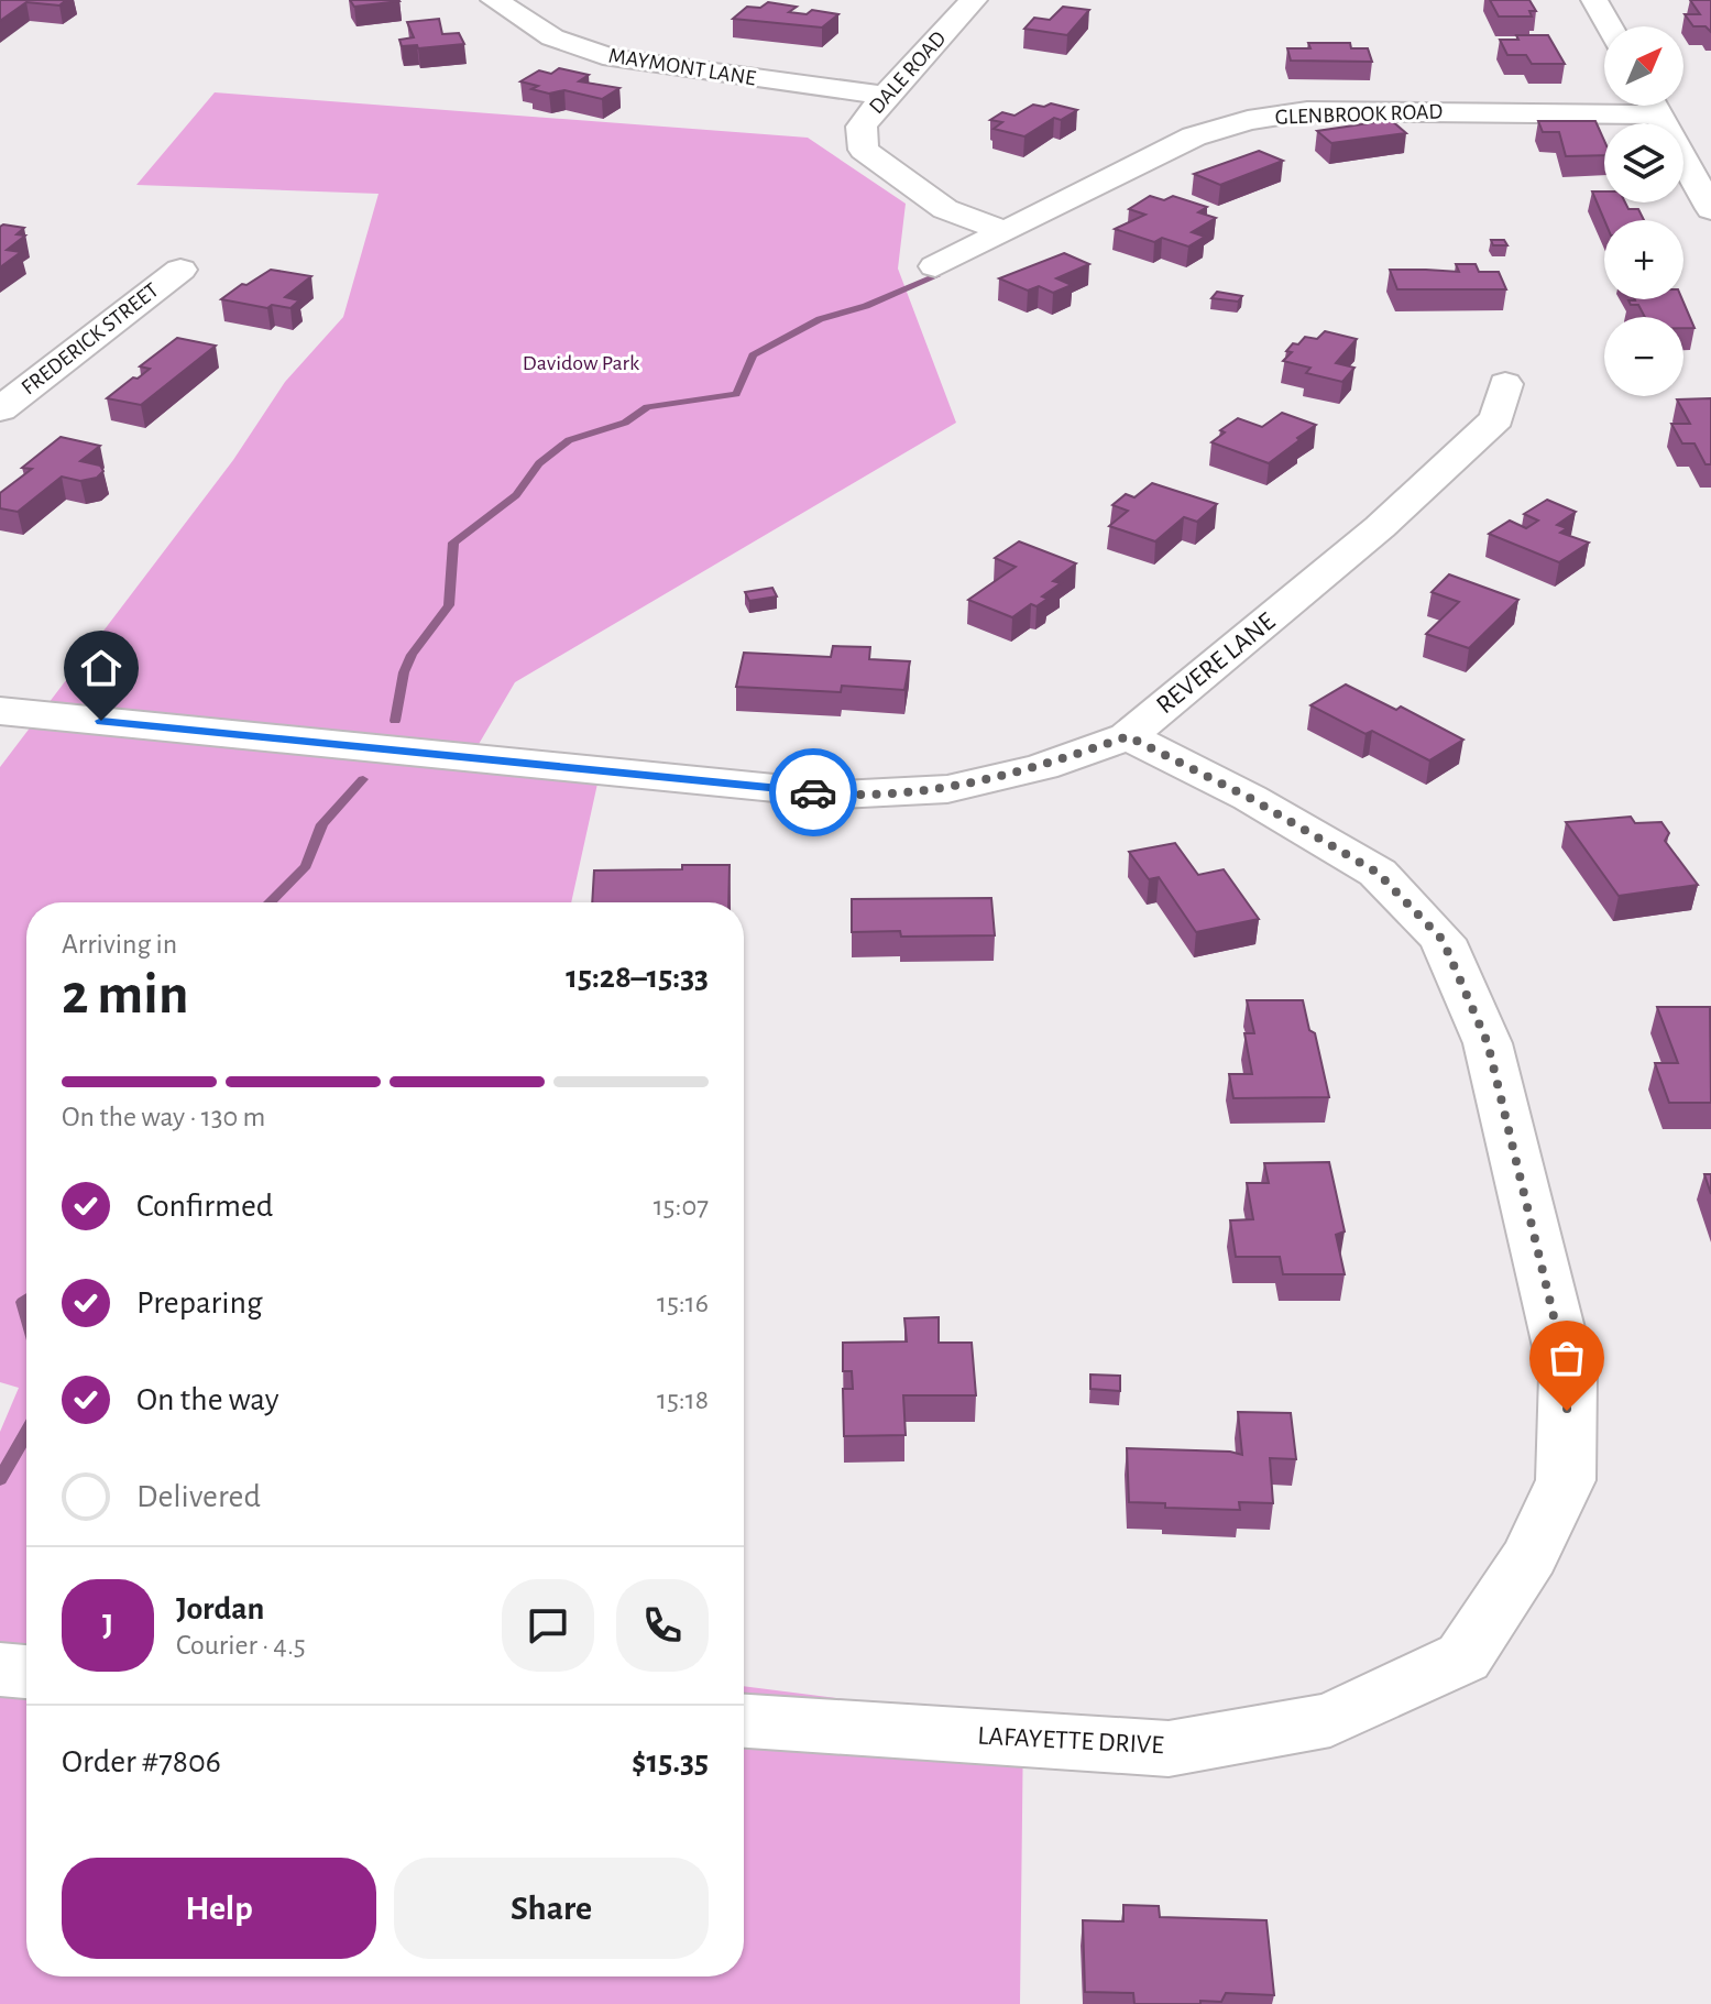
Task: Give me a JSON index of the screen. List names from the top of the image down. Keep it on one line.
{"streets":{"street":["MAYMONT LANE","DALE ROAD","GLENBROOK ROAD","FREDERICK STREET","REVERE LANE","LAFAYETTE DRIVE"]},"crossings":[["MAYMONT LANE","DALE ROAD"],["DALE ROAD","GLENBROOK ROAD"],["REVERE LANE","LAFAYETTE DRIVE"]],"parks":["Davidow Park"],"north":"top right","page":{"map_buttons":["+","−"],"heading":["2 min","Arriving in","15:28–15:33"],"panel":["Jordan","Courier · 4.5","Order #7806","$15.35"],"bar":"On the way · 130 m","list":[["Confirmed","15:07"],["Preparing","15:16"],["On the way","15:18"],"Delivered"],"round":"J","buttons":["Help","Share"]}}
